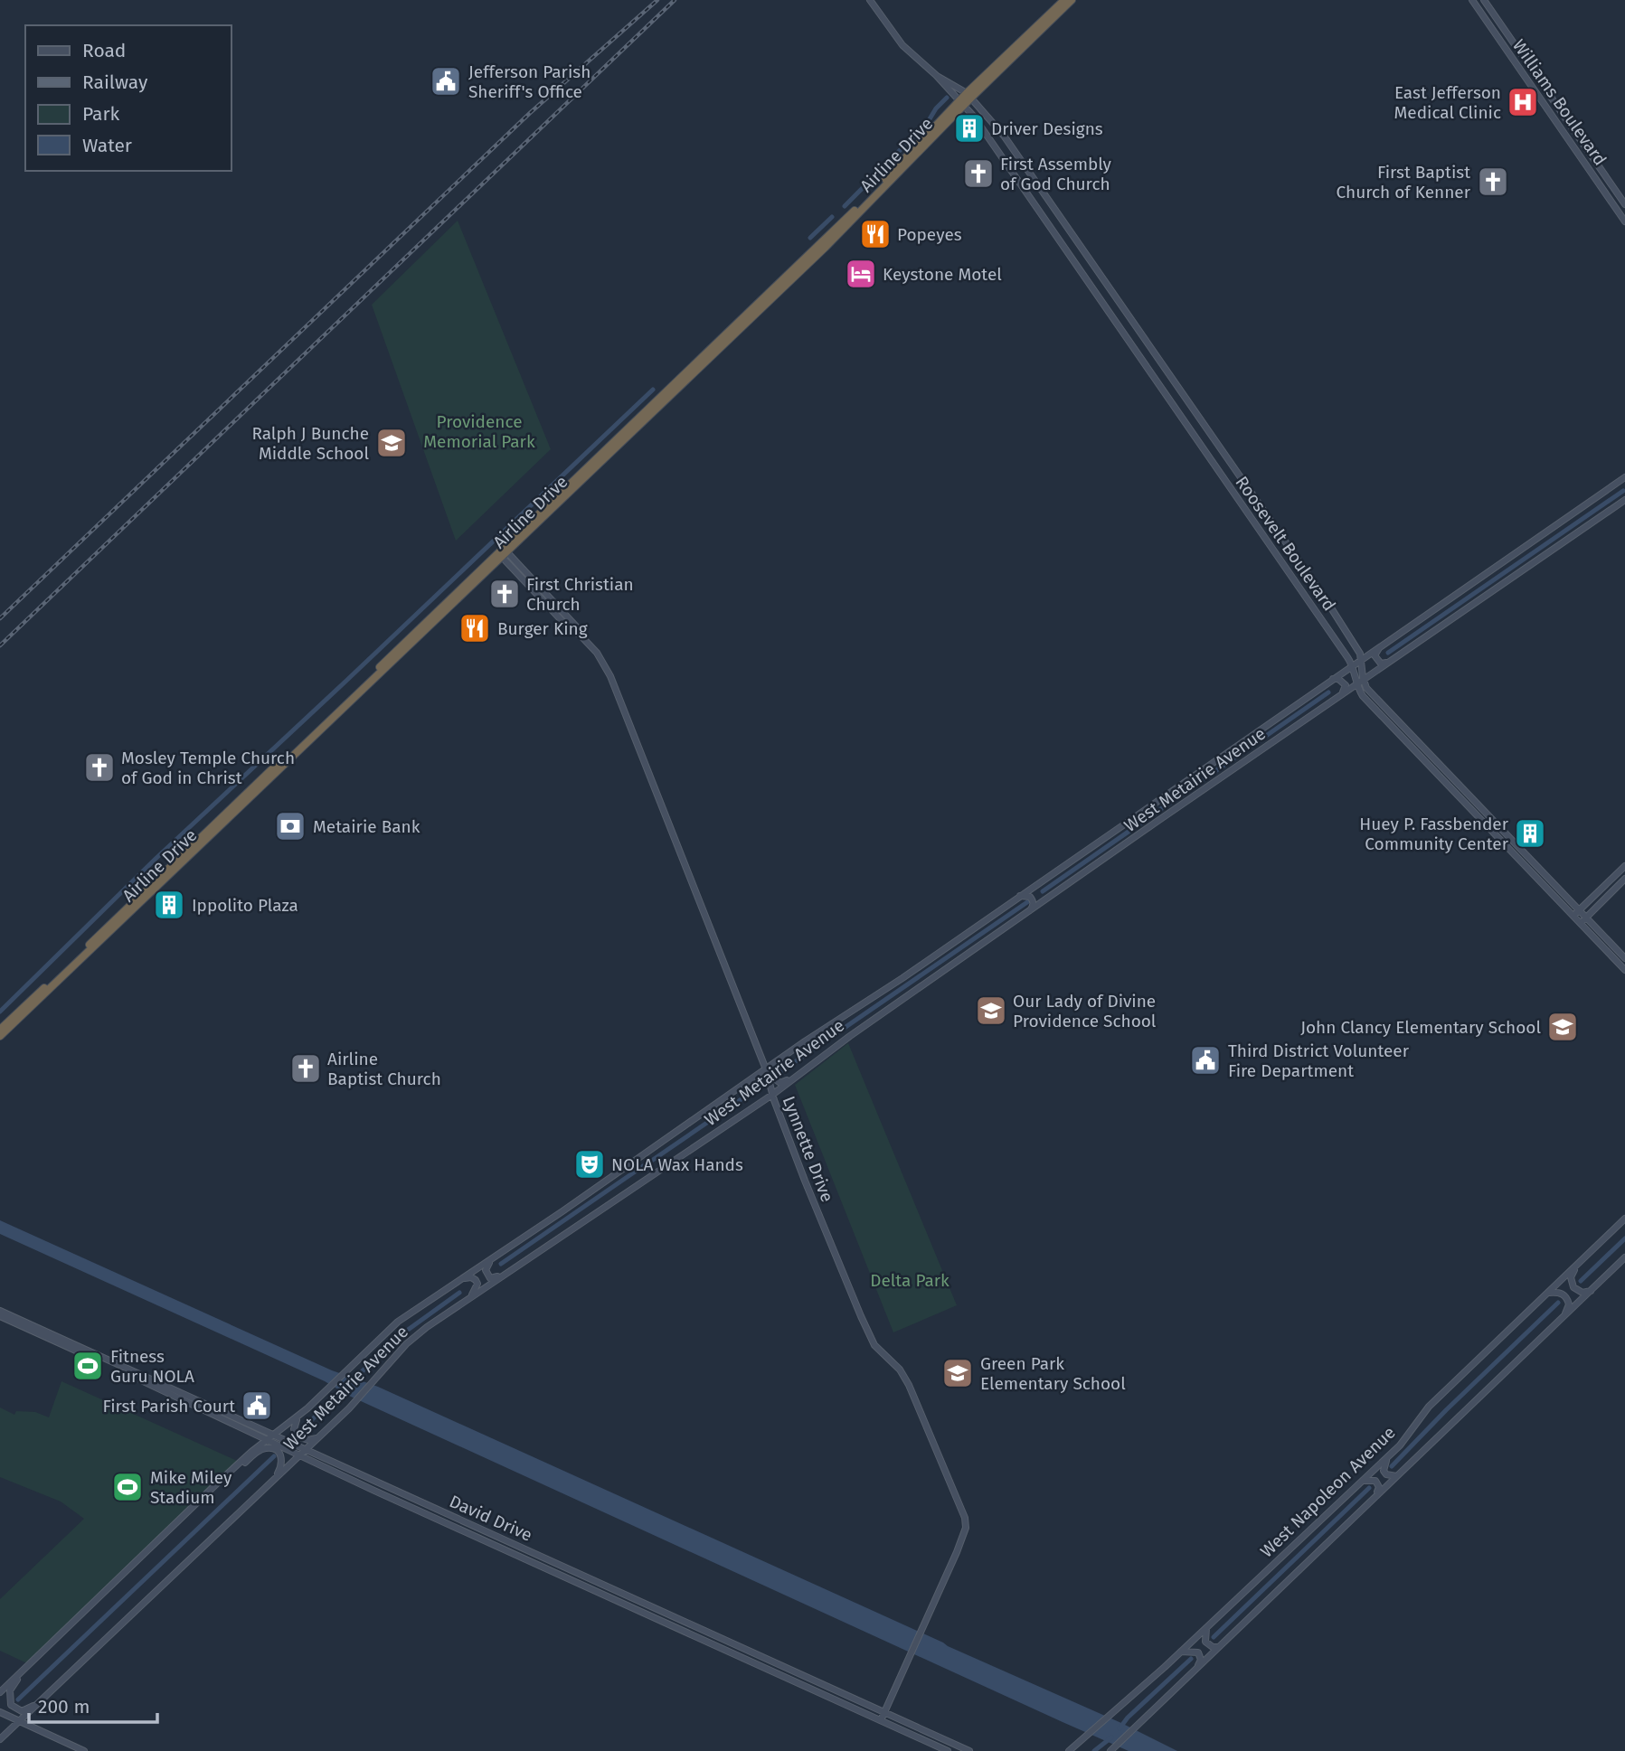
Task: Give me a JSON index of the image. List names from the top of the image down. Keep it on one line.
{"streets":{"highway":["Airline Drive"],"main road":["Williams Boulevard","Roosevelt Boulevard","West Metairie Avenue","Lynnette Drive","West Napoleon Avenue","David Drive"]},"crossings":[["Airline Drive","Roosevelt Boulevard"],["Airline Drive","Lynnette Drive"],["Roosevelt Boulevard","West Metairie Avenue"],["West Metairie Avenue","Lynnette Drive"],["West Metairie Avenue","David Drive"],["Lynnette Drive","David Drive"]],"parks":["Providence Memorial Park","Delta Park"],"places":{"public building":["Jefferson Parish Sheriff's Office","Third District Volunteer Fire Department","First Parish Court"],"hospital":["East Jefferson Medical Clinic"],"building":["Driver Designs","Huey P. Fassbender Community Center","Ippolito Plaza"],"church":["First Assembly of God Church","First Baptist Church of Kenner","First Christian Church","Mosley Temple Church of God in Christ","Airline Baptist Church"],"restaurant":["Popeyes","Burger King"],"hotel":["Keystone Motel"],"school or university":["Ralph J Bunche Middle School","Our Lady of Divine Providence School","John Clancy Elementary School","Green Park Elementary School"],"bank":["Metairie Bank"],"theatre":["NOLA Wax Hands"],"sports":["Fitness Guru NOLA","Mike Miley Stadium"]},"legend":["Road","Railway","Park","Water"],"scale_bar":"200 m"}
